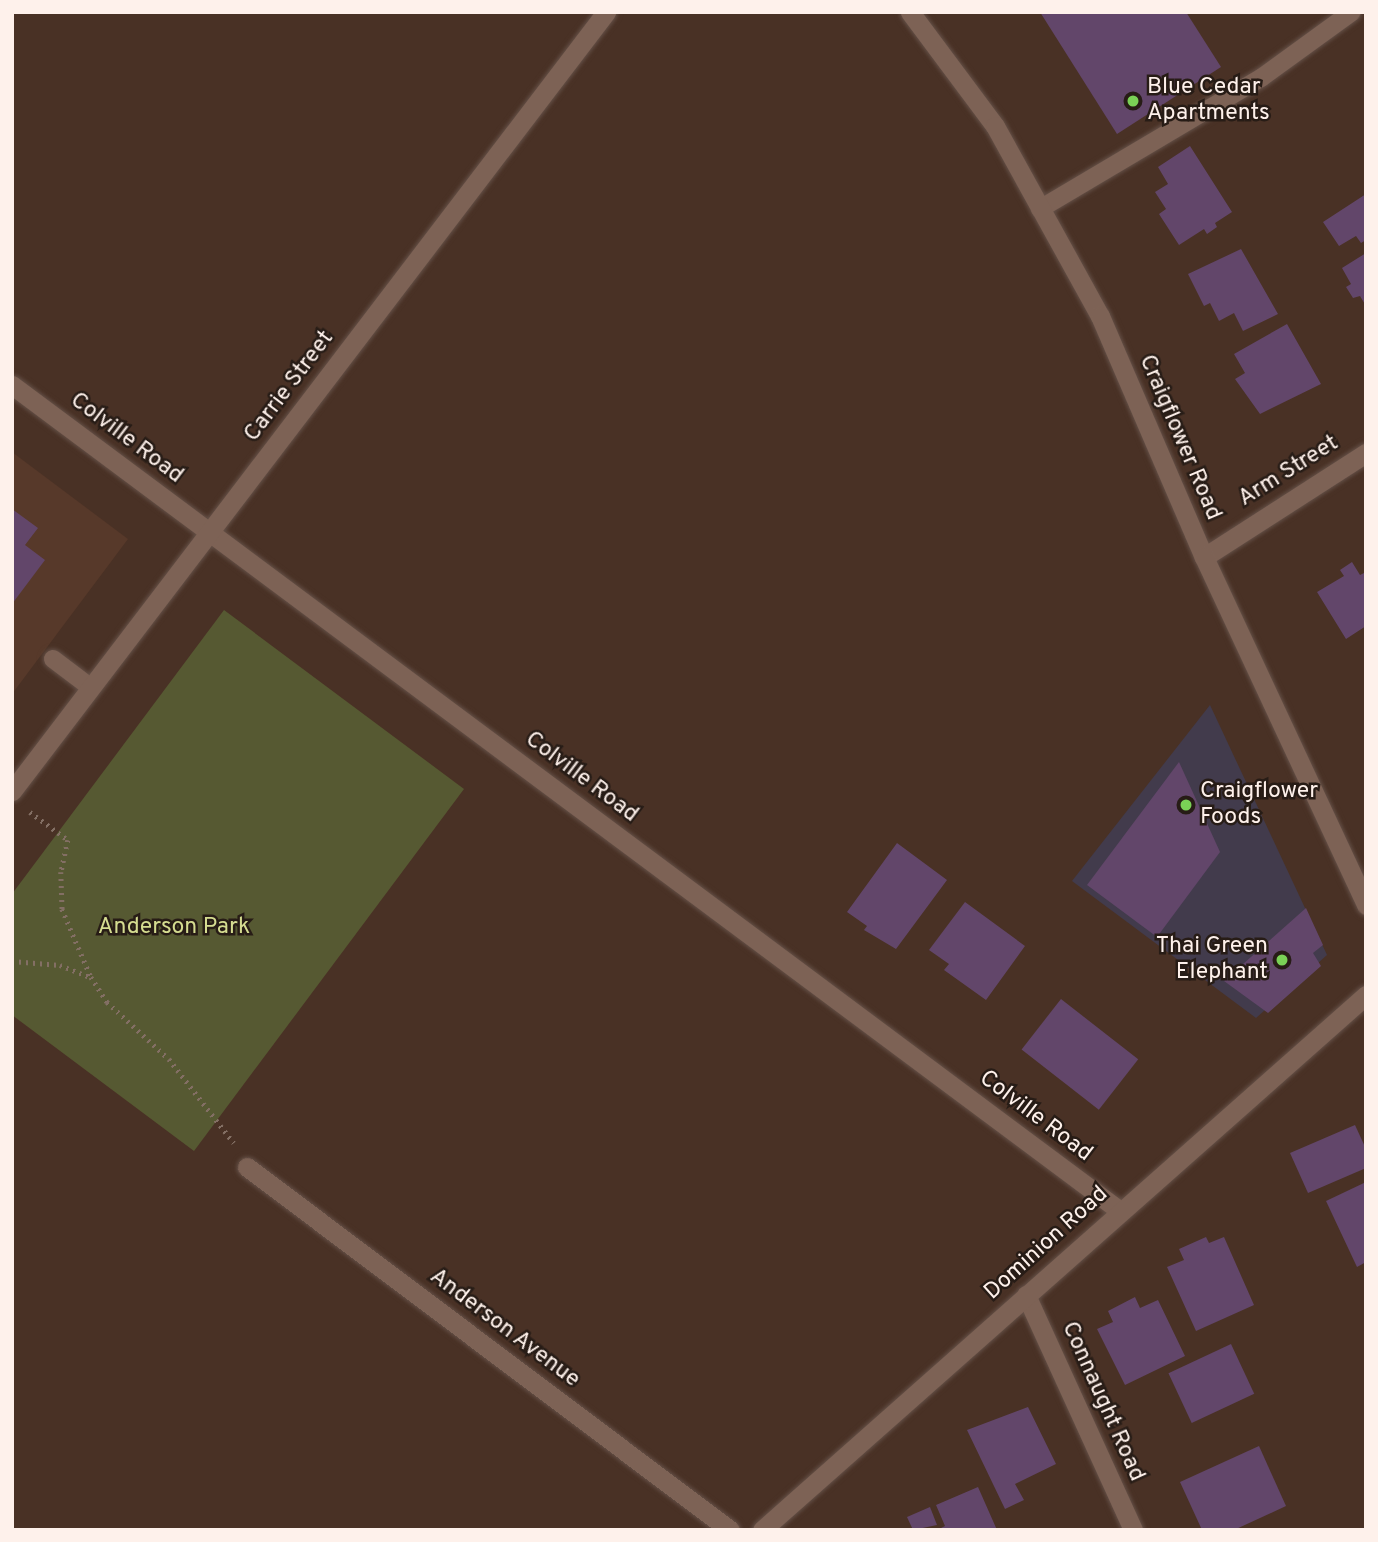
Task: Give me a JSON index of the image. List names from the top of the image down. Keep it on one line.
{"streets":{"street":["Carrie Street","Craigflower Road","Colville Road","Arm Street","Dominion Road","Anderson Avenue","Connaught Road"]},"crossings":[["Carrie Street","Colville Road"],["Craigflower Road","Arm Street"],["Colville Road","Dominion Road"],["Dominion Road","Connaught Road"]],"parks":["Anderson Park"],"places":["Blue Cedar Apartments","Craigflower Foods","Thai Green Elephant"]}
